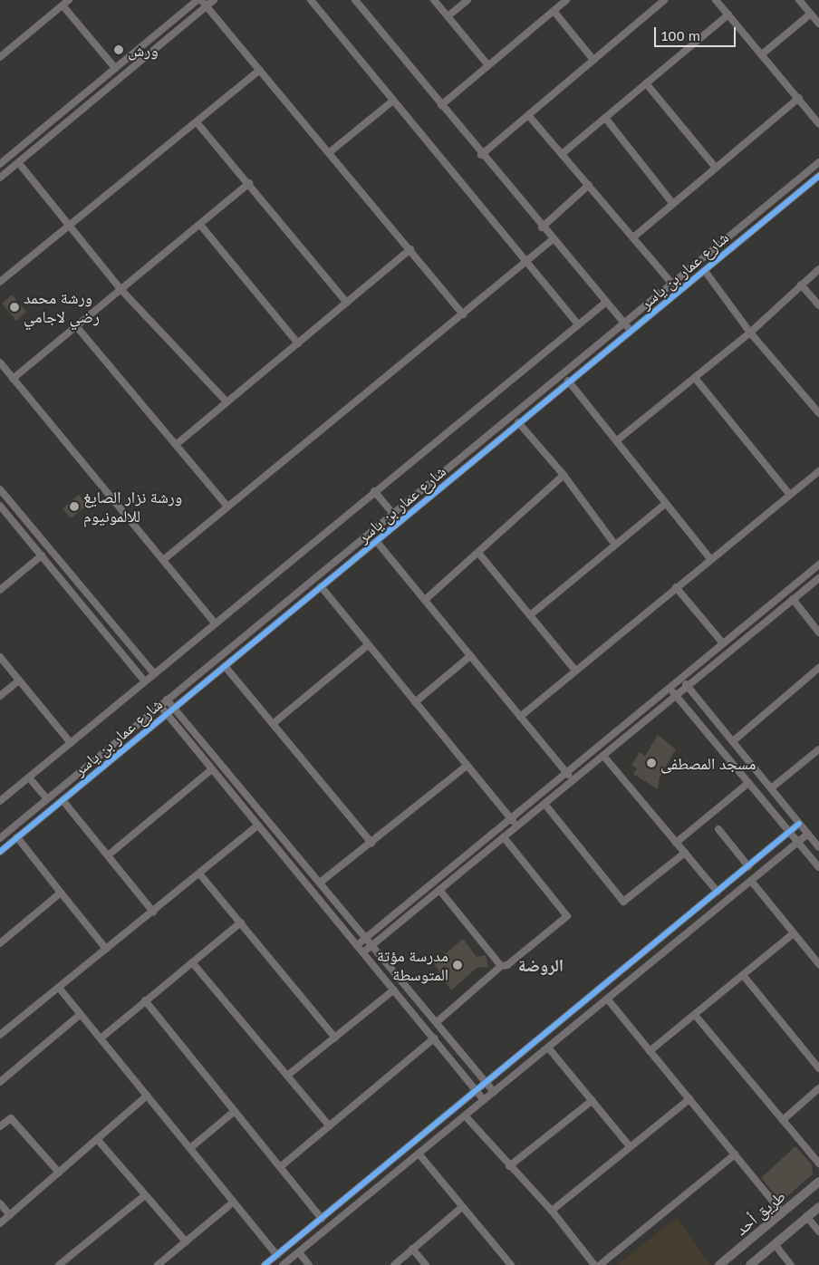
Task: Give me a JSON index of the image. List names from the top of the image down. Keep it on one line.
{"streets":{"main road":["طريق أحد"],"street":["شارع عمار بن ياسر"]},"districts":["الروضة"],"places":["ورش","ورشة محمد رضي لاجامي","ورشة نزار الصايغ للالمونيوم","مسجد المصطفى","مدرسة مؤتة المتوسطة"],"scale_bar":"100 m"}
